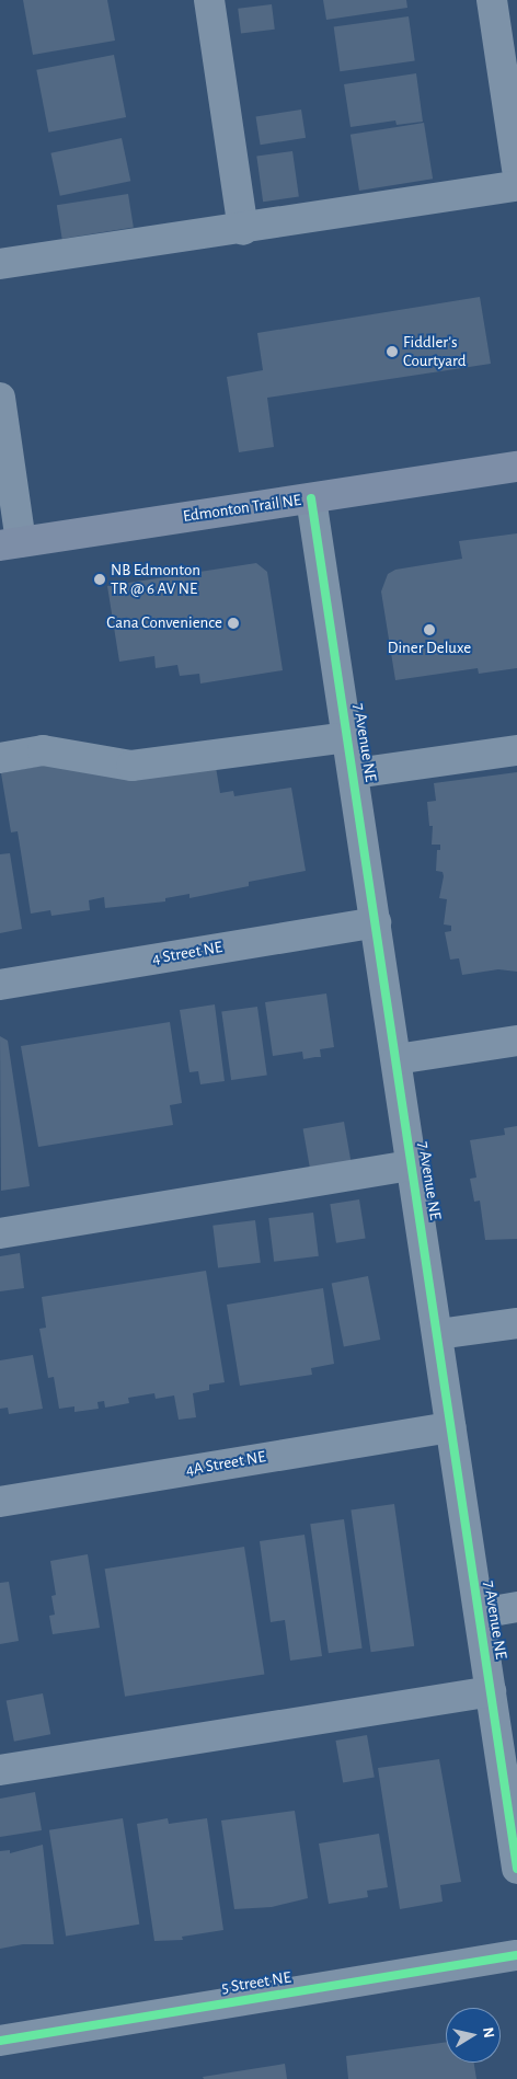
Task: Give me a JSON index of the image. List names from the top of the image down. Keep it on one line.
{"streets":{"main road":["Edmonton Trail NE"],"street":["7 Avenue NE","4 Street NE","4A Street NE","5 Street NE"]},"crossings":[["Edmonton Trail NE","7 Avenue NE"],["7 Avenue NE","4 Street NE"],["7 Avenue NE","4A Street NE"]],"places":["Fiddler's Courtyard","NB Edmonton TR @ 6 AV NE","Cana Convenience","Diner Deluxe"],"north":"right"}
